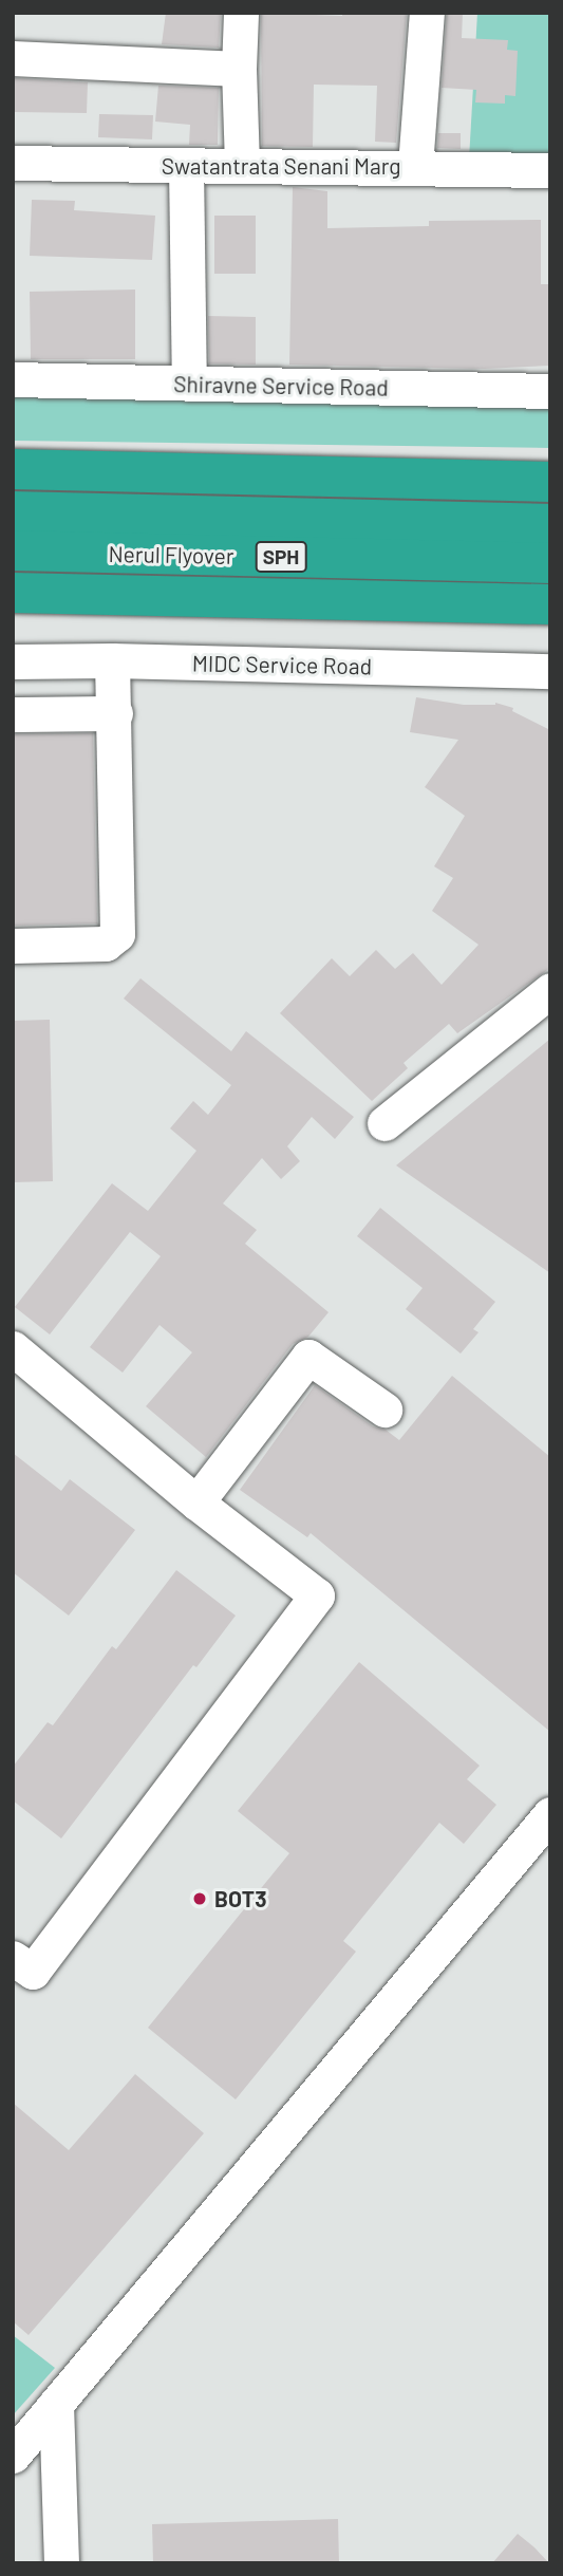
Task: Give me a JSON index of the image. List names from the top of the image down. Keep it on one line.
{"streets":{"highway":["Nerul Flyover","SPH"],"street":["Swatantrata Senani Marg","Shiravne Service Road","MIDC Service Road"]},"places":["BOT3"]}
